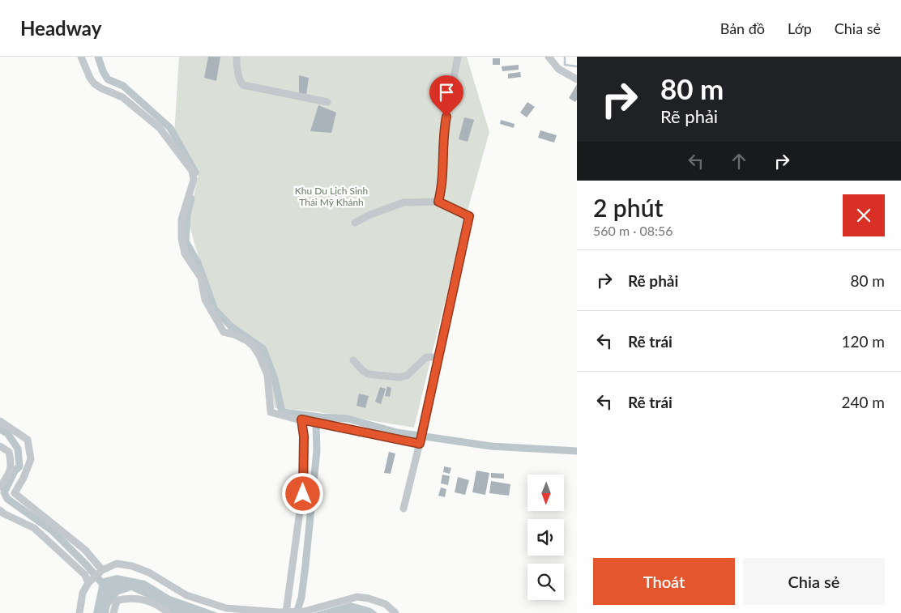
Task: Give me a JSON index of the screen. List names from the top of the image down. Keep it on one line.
{"parks":["Khu Du Lịch Sinh Thái Mỹ Khánh"],"north":"bottom","page":{"header":"Headway","nav":["Bản đồ","Lớp","Chia sẻ"],"turn":["80 m","Rẽ phải"],"heading":["2 phút","560 m · 08:56"],"list":[{"name":"Rẽ phải","value":"80 m"},{"name":"Rẽ trái","value":"120 m"},{"name":"Rẽ trái","value":"240 m"}],"buttons":["Thoát","Chia sẻ"]}}
